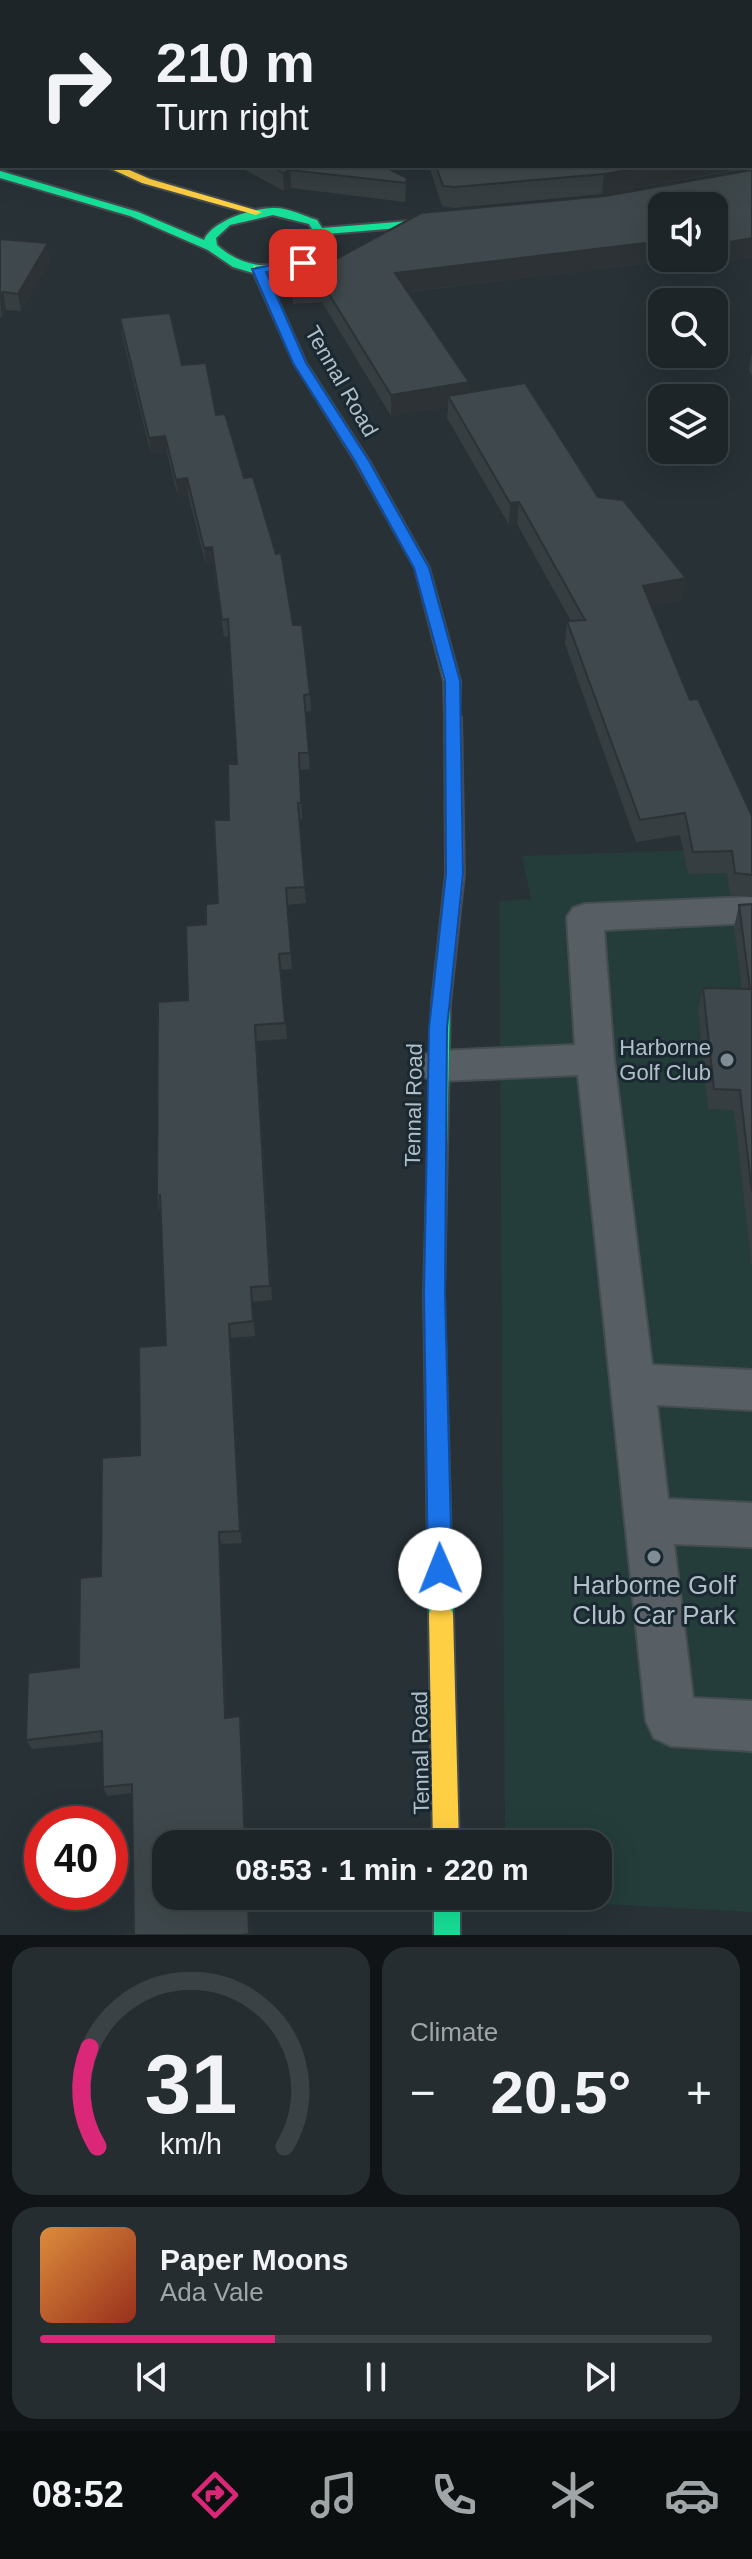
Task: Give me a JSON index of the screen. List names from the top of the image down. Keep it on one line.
{"streets":{"street":["Tennal Road"]},"places":["Harborne Golf Club","Harborne Golf Club Car Park"],"page":{"turn":["210 m","Turn right"],"limit":"40","trip":"08:53 · 1 min · 220 m","tile":"Climate","heat":["−","20.5°","+"],"song":["Paper Moons","Ada Vale"],"tabs":"08:52","gauge":["31","km/h"]}}
